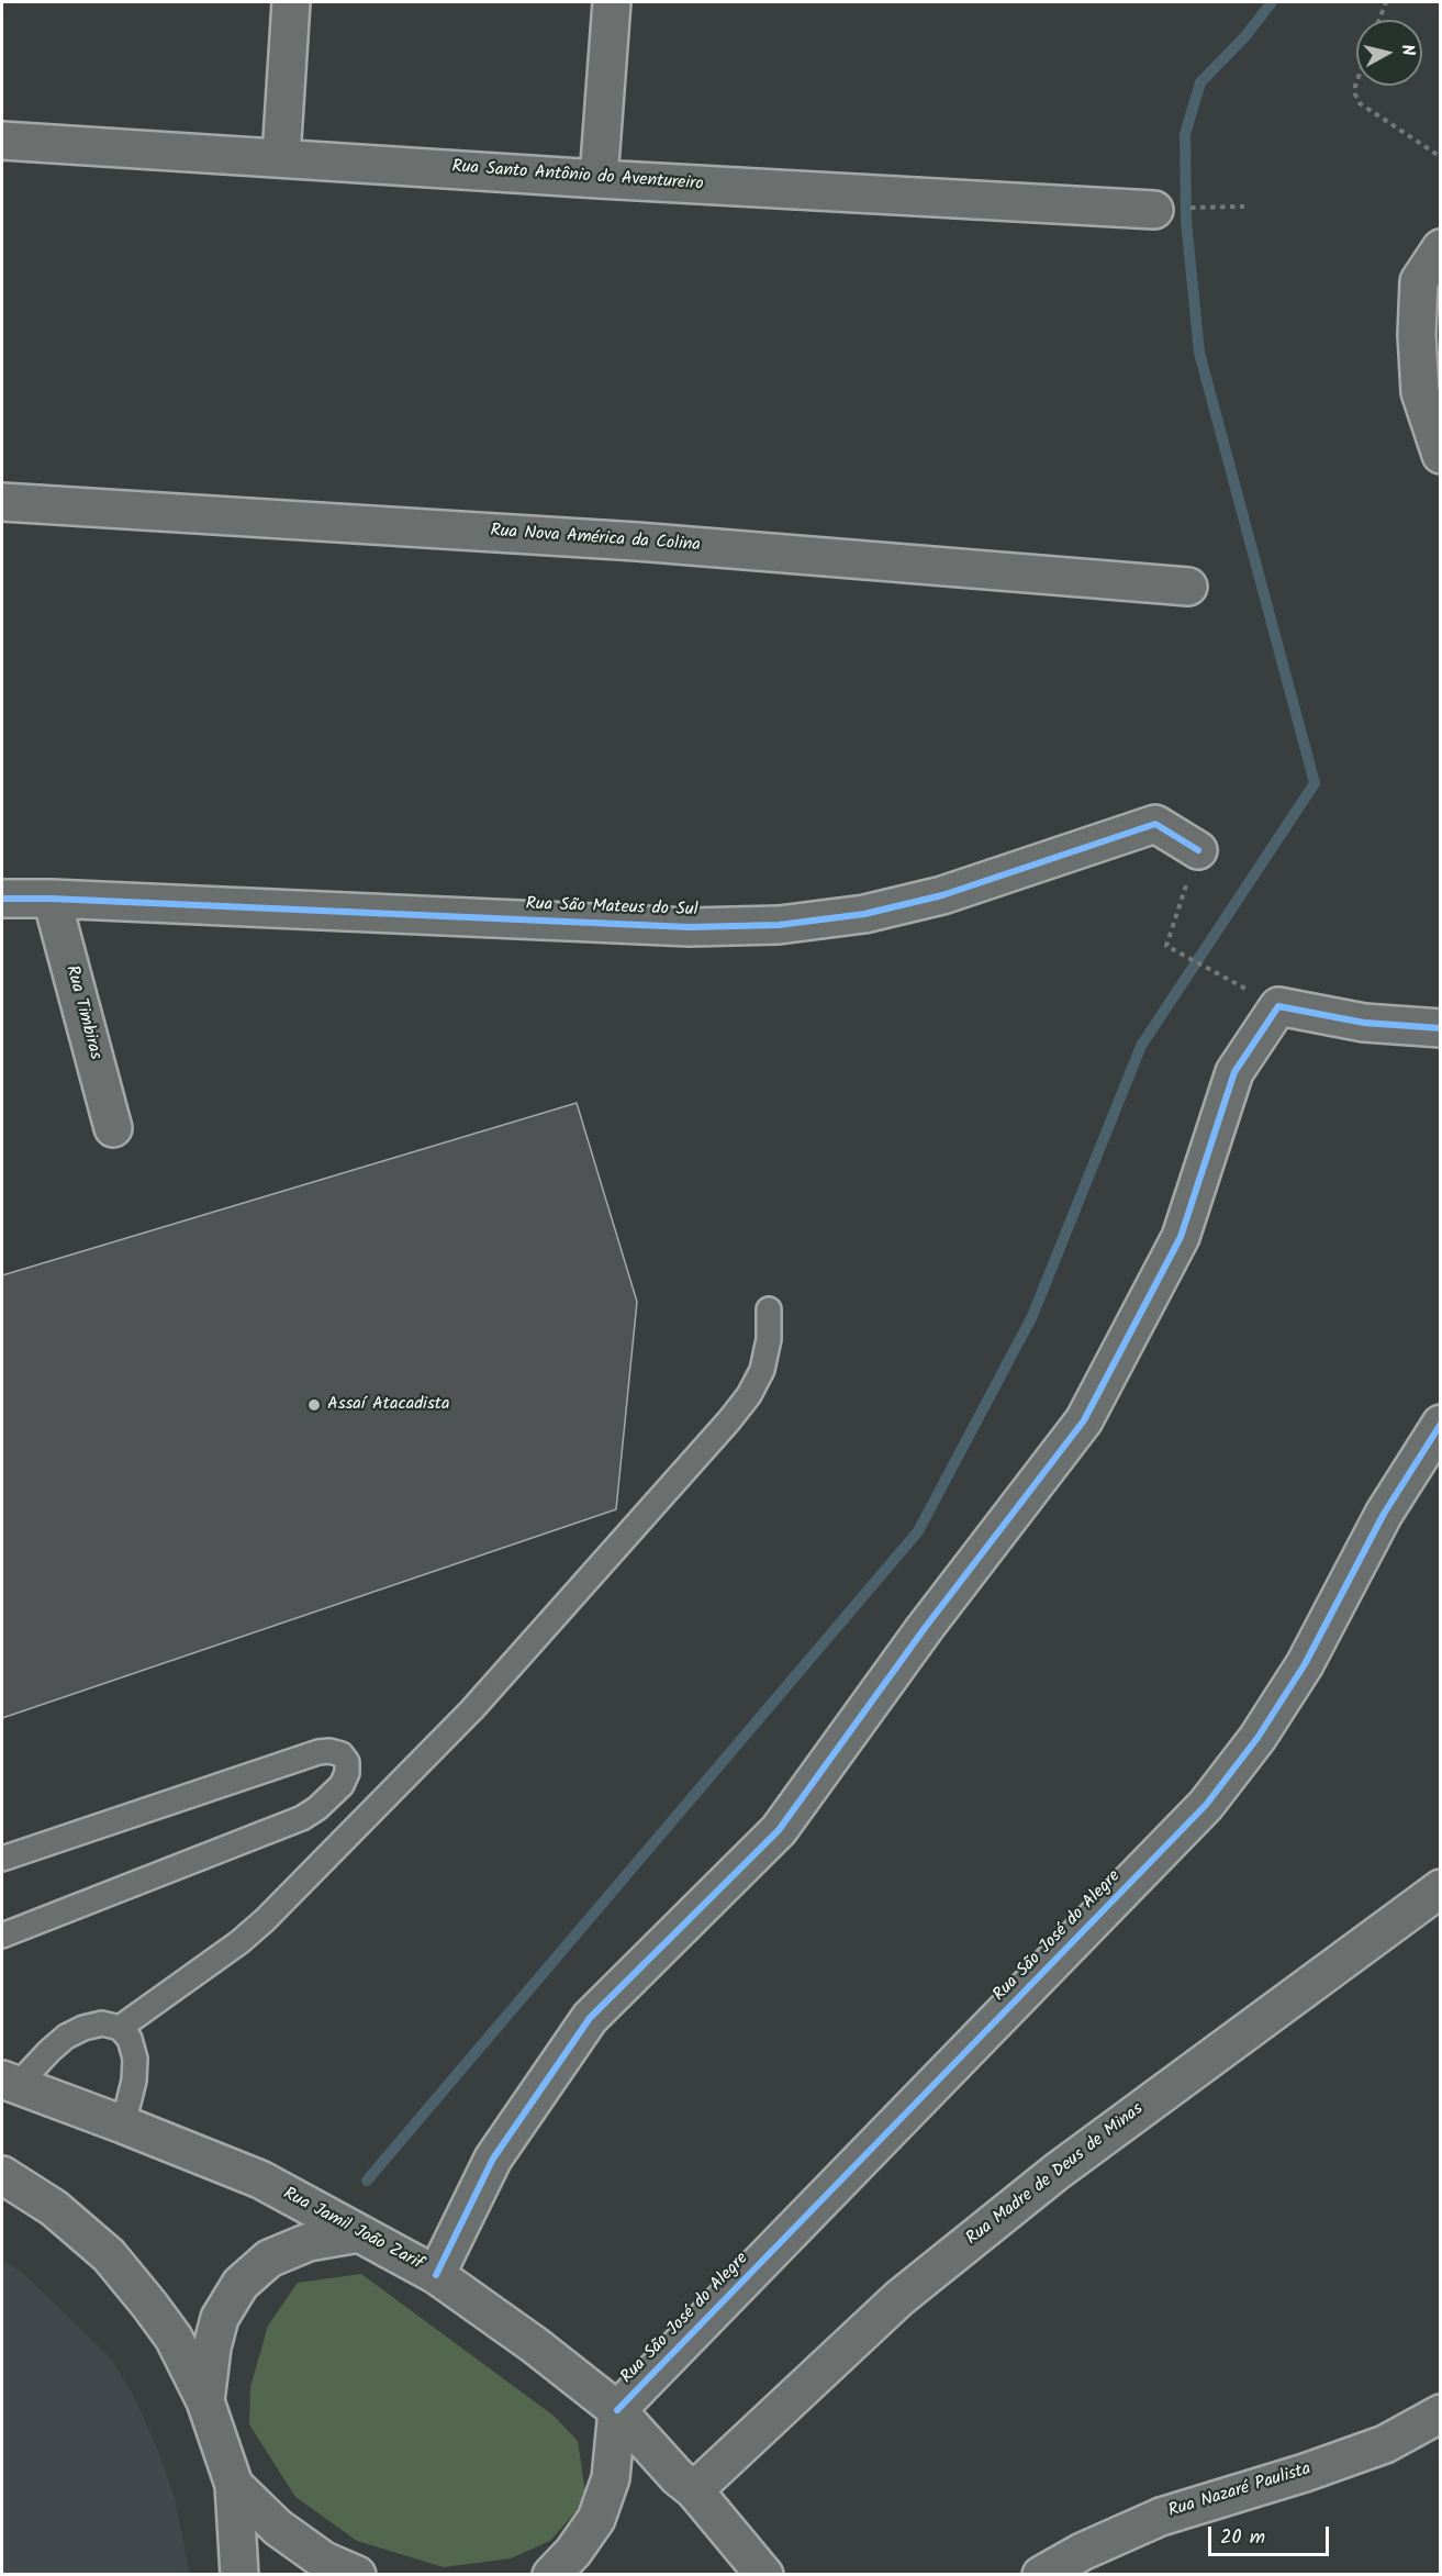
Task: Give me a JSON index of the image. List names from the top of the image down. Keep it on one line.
{"streets":{"street":["Rua Santo Antônio do Aventureiro","Rua Nova América da Colina","Rua São Mateus do Sul","Rua Timbiras","Rua São José do Alegre","Rua Madre de Deus de Minas","Rua Jamil João Zarif","Rua Nazaré Paulista"]},"crossings":[["Rua São Mateus do Sul","Rua Timbiras"],["Rua São José do Alegre","Rua Jamil João Zarif"],["Rua Madre de Deus de Minas","Rua Jamil João Zarif"]],"places":["Assaí Atacadista"],"scale_bar":"20 m","north":"right"}
